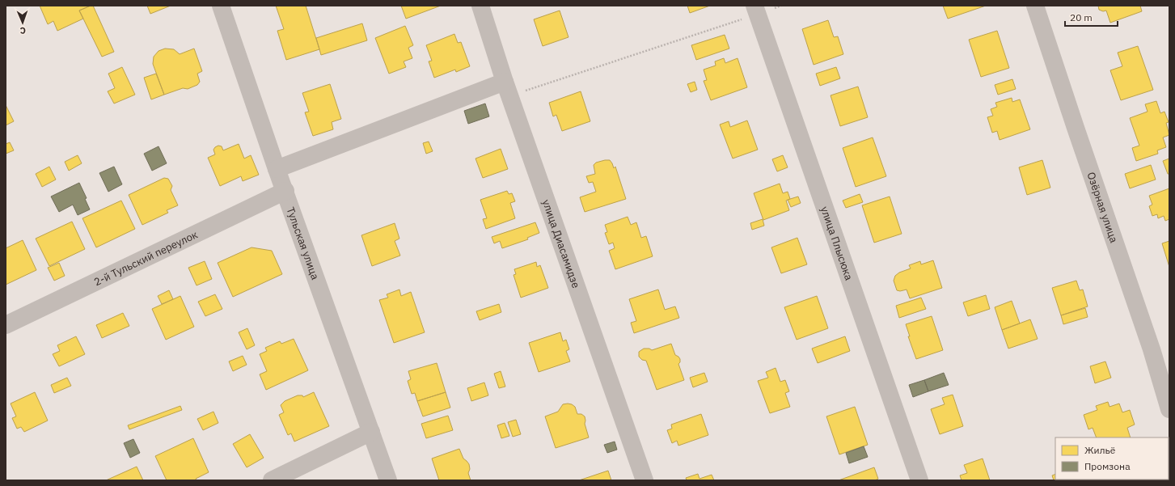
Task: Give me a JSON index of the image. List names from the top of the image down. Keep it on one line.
{"streets":{"street":["Озёрная улица","Тульская улица","улица Диасамидзе","улица Плысюка","2-й Тульский переулок"]},"crossings":[["Тульская улица","2-й Тульский переулок"]],"legend":["Жильё","Промзона"],"scale_bar":"20 m","north":"bottom"}
